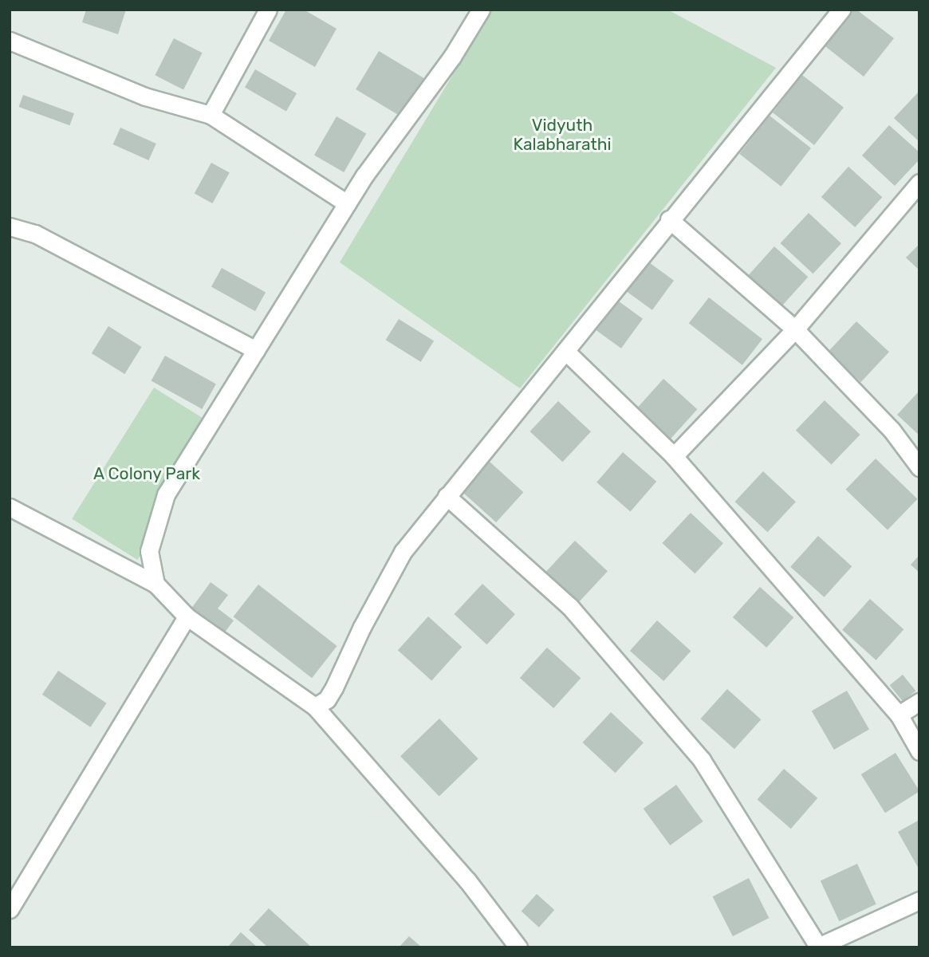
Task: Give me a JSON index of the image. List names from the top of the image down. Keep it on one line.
{"parks":["Vidyuth Kalabharathi","A Colony Park"]}
